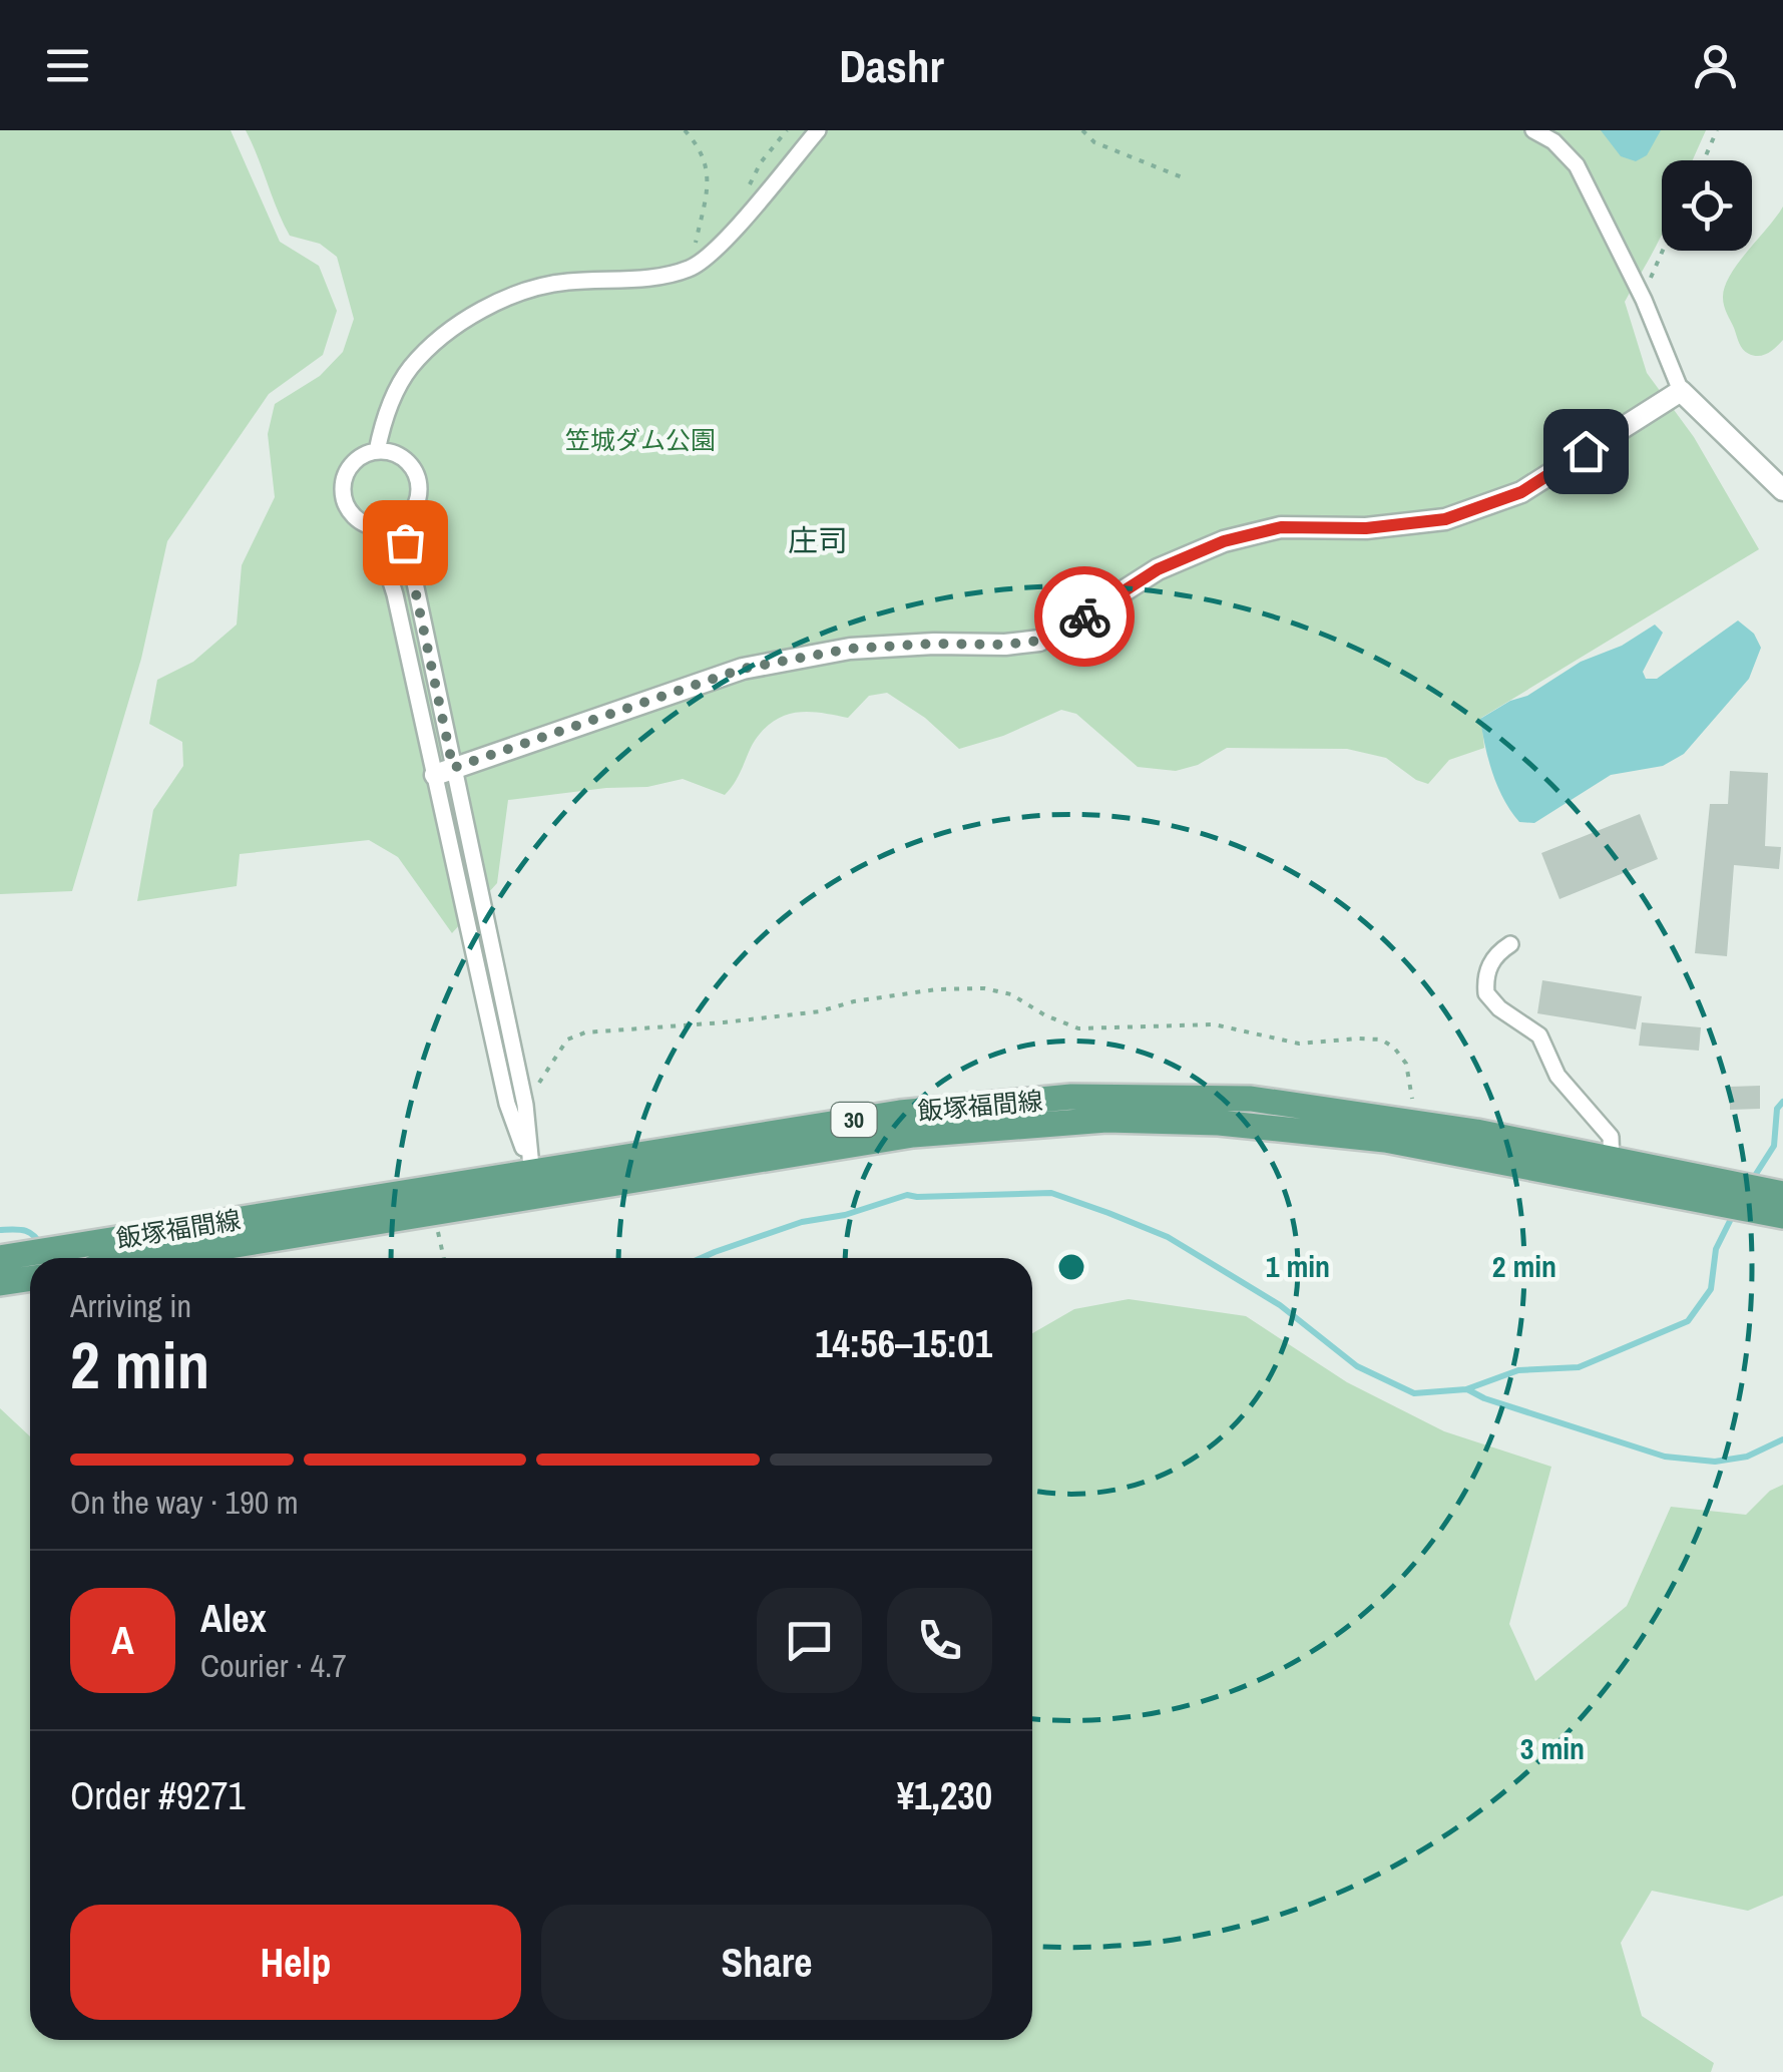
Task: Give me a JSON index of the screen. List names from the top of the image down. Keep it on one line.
{"streets":{"main road":["飯塚福間線","30"]},"districts":["庄司"],"parks":["笠城ダム公園"],"page":{"header":"Dashr","heading":["2 min","Arriving in","14:56–15:01"],"panel":["Alex","Courier · 4.7","Order #9271","¥1,230"],"bar":"On the way · 190 m","round":"A","buttons":["Help","Share"]},"rings":["1 min","2 min","3 min"]}
